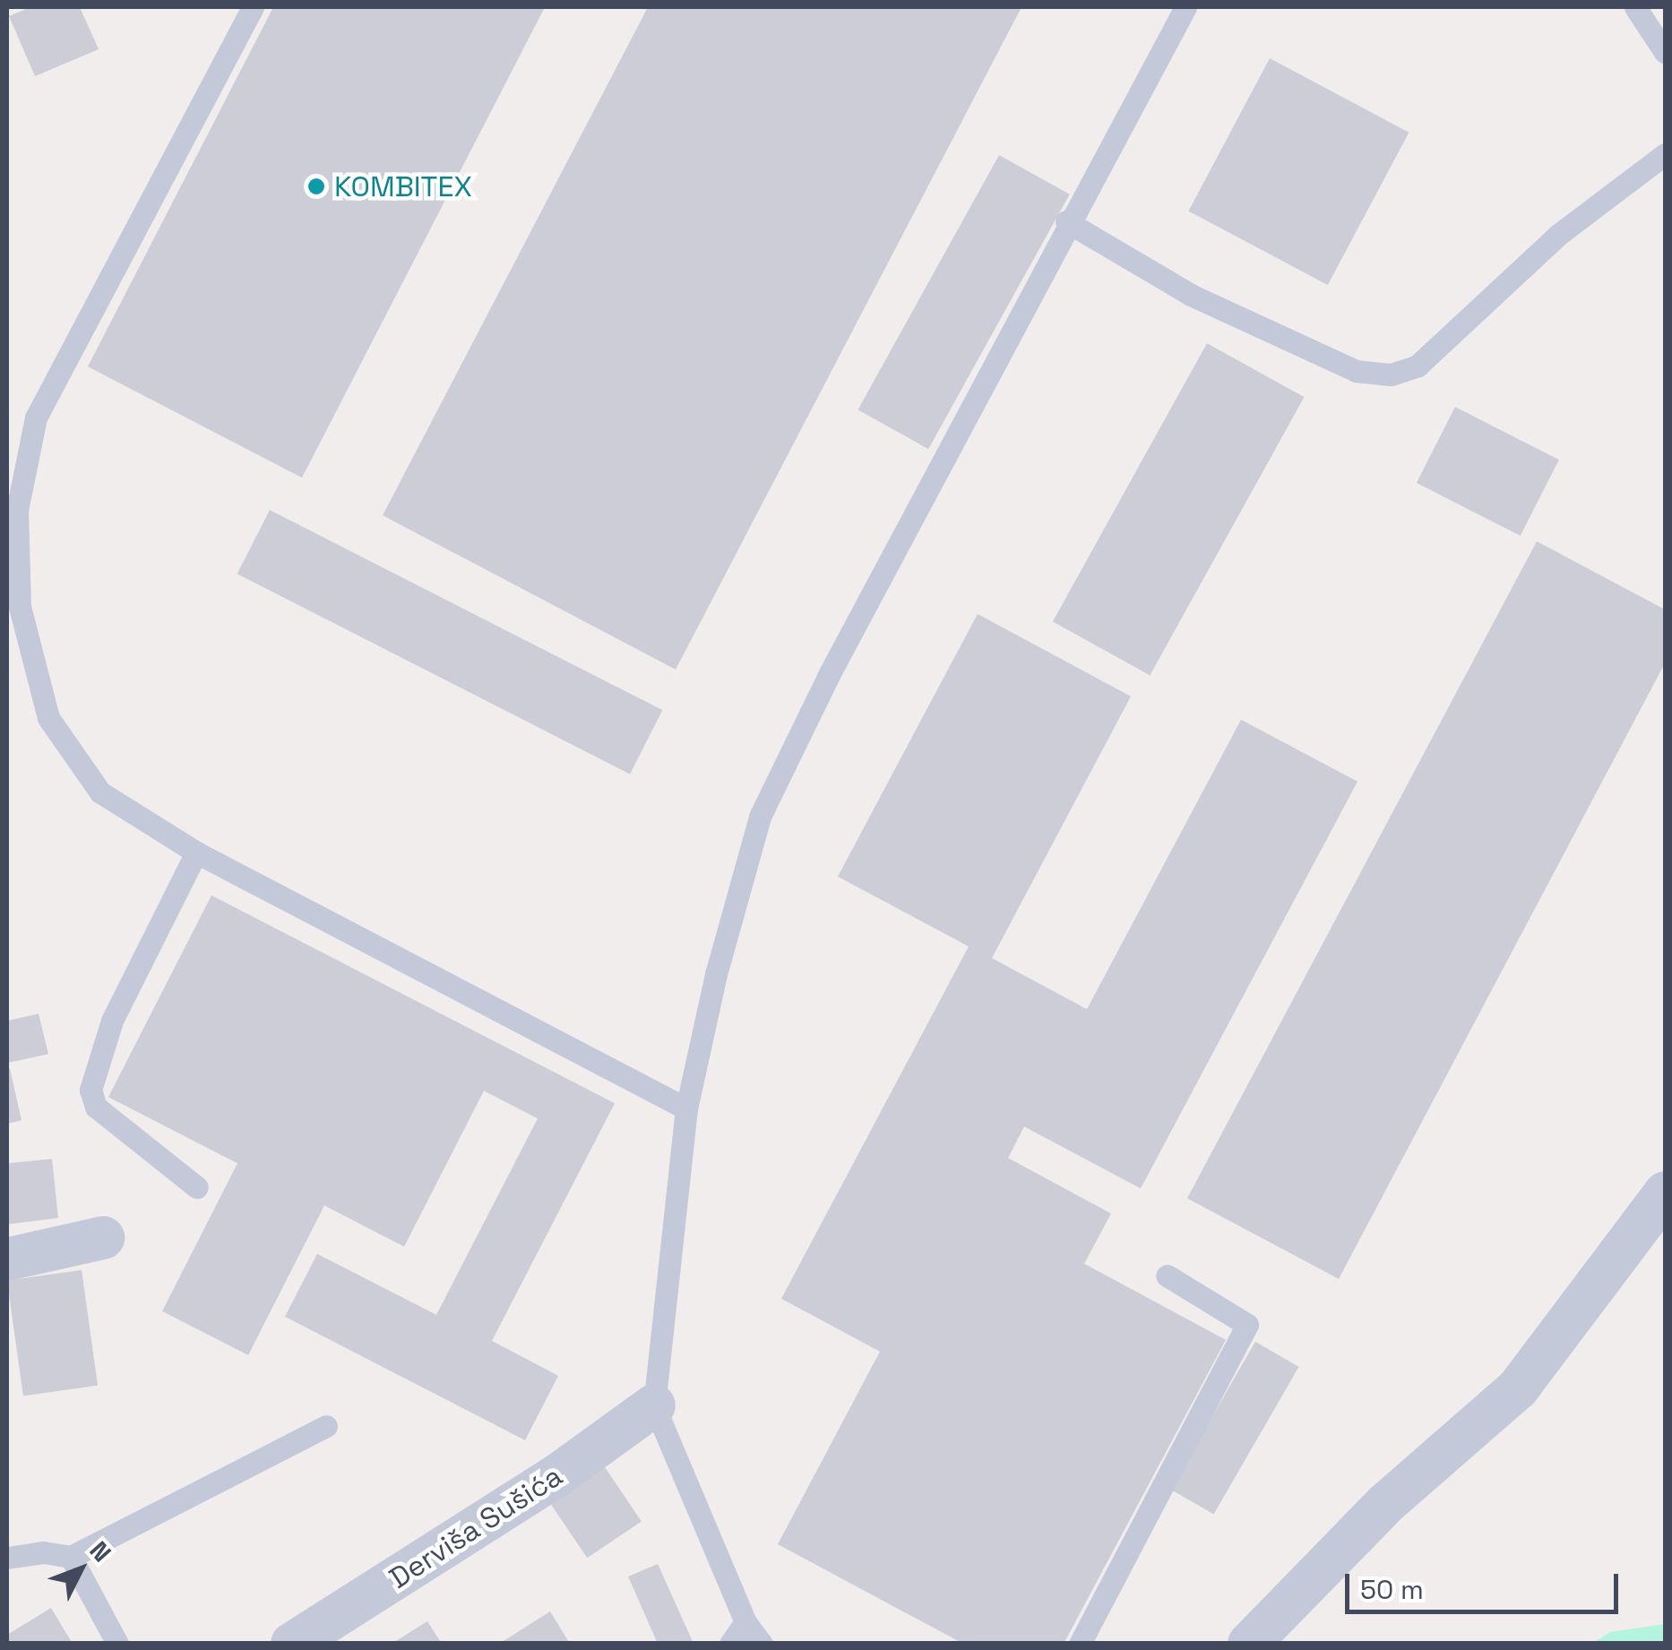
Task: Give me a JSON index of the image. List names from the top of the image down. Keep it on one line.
{"streets":{"street":["Derviša Sušića"]},"places":["KOMBITEX"],"scale_bar":"50 m","north":"top right"}
